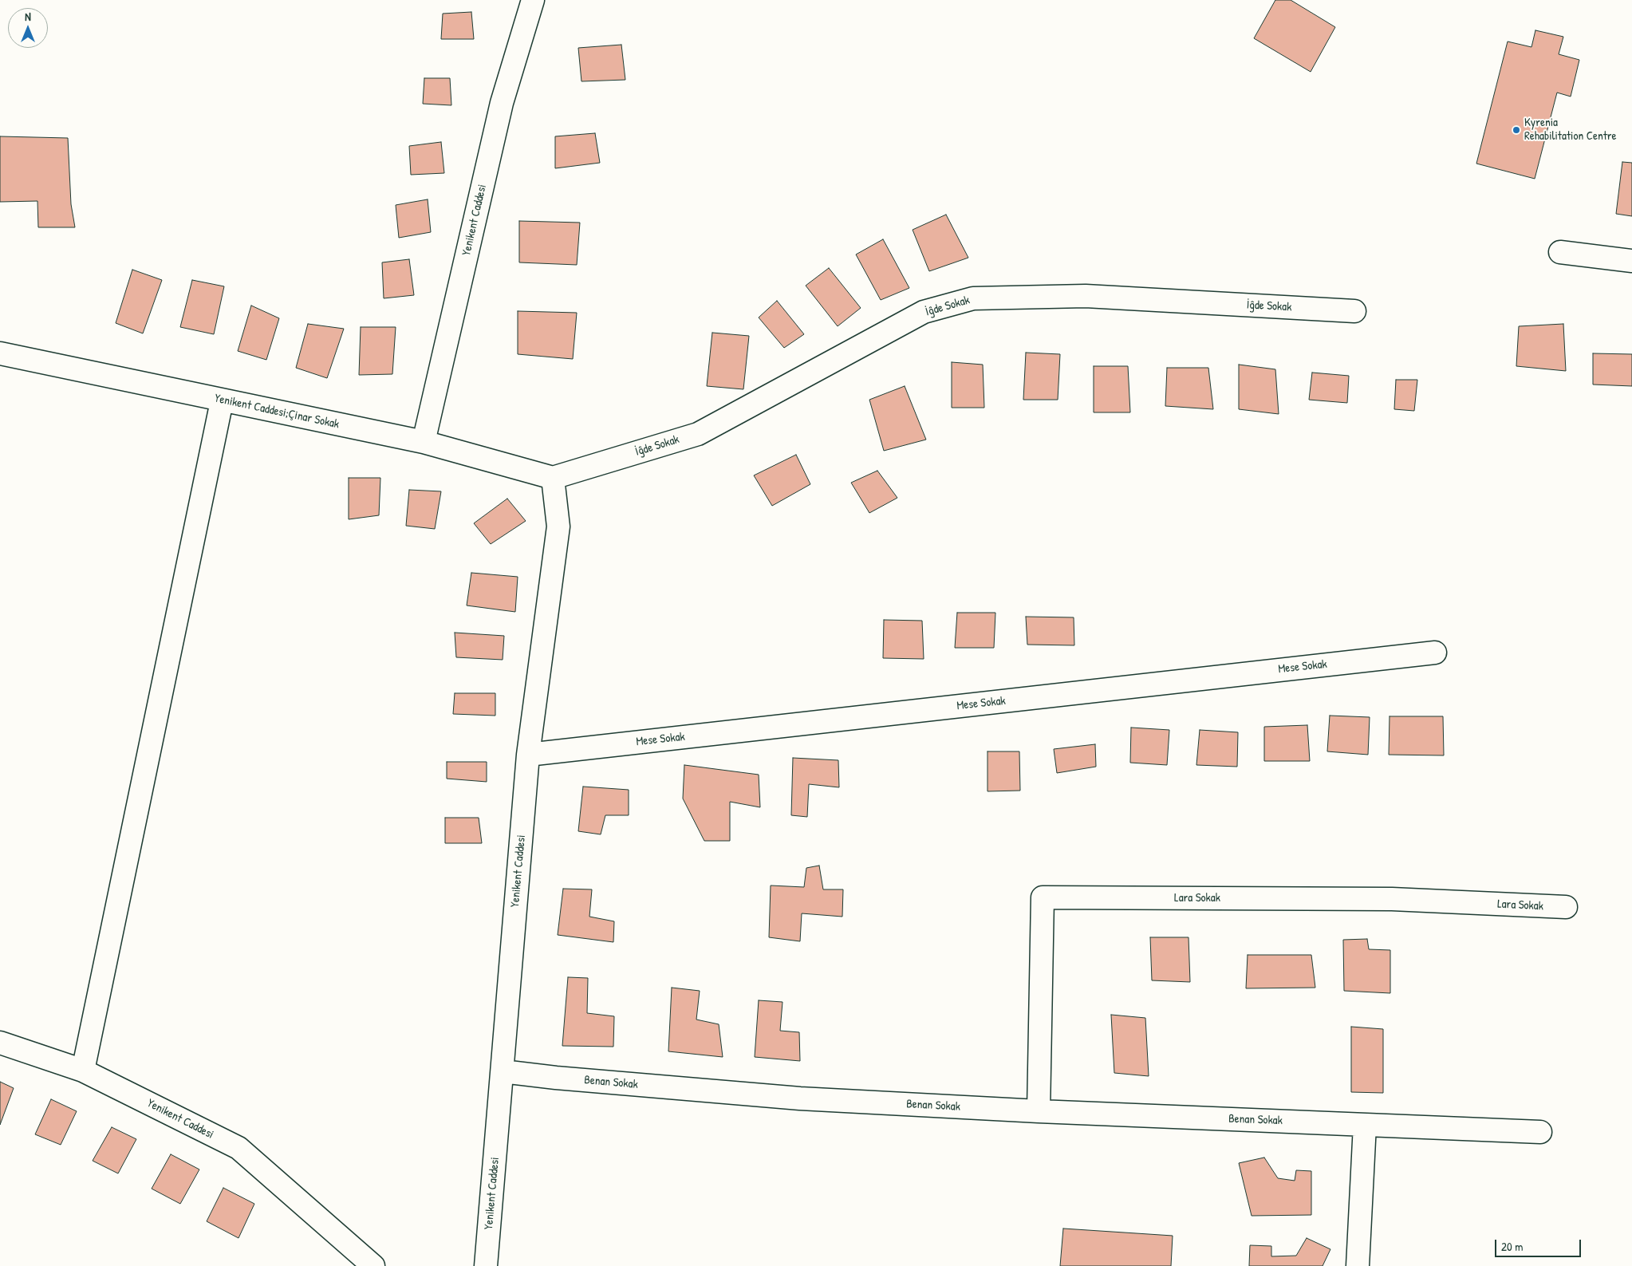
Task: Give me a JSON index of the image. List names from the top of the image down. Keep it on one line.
{"streets":{"street":["Yenikent Caddesi","İĝde Sokak","Yenikent Caddesi;Çinar Sokak","Mese Sokak","Lara Sokak","Benan Sokak"]},"crossings":[["Yenikent Caddesi","İĝde Sokak"],["Yenikent Caddesi","Yenikent Caddesi;Çinar Sokak"],["Yenikent Caddesi","Mese Sokak"],["Yenikent Caddesi","Benan Sokak"],["İĝde Sokak","Yenikent Caddesi;Çinar Sokak"],["Lara Sokak","Benan Sokak"]],"places":["Kyrenia Rehabilitation Centre"],"scale_bar":"20 m","north":"top"}
